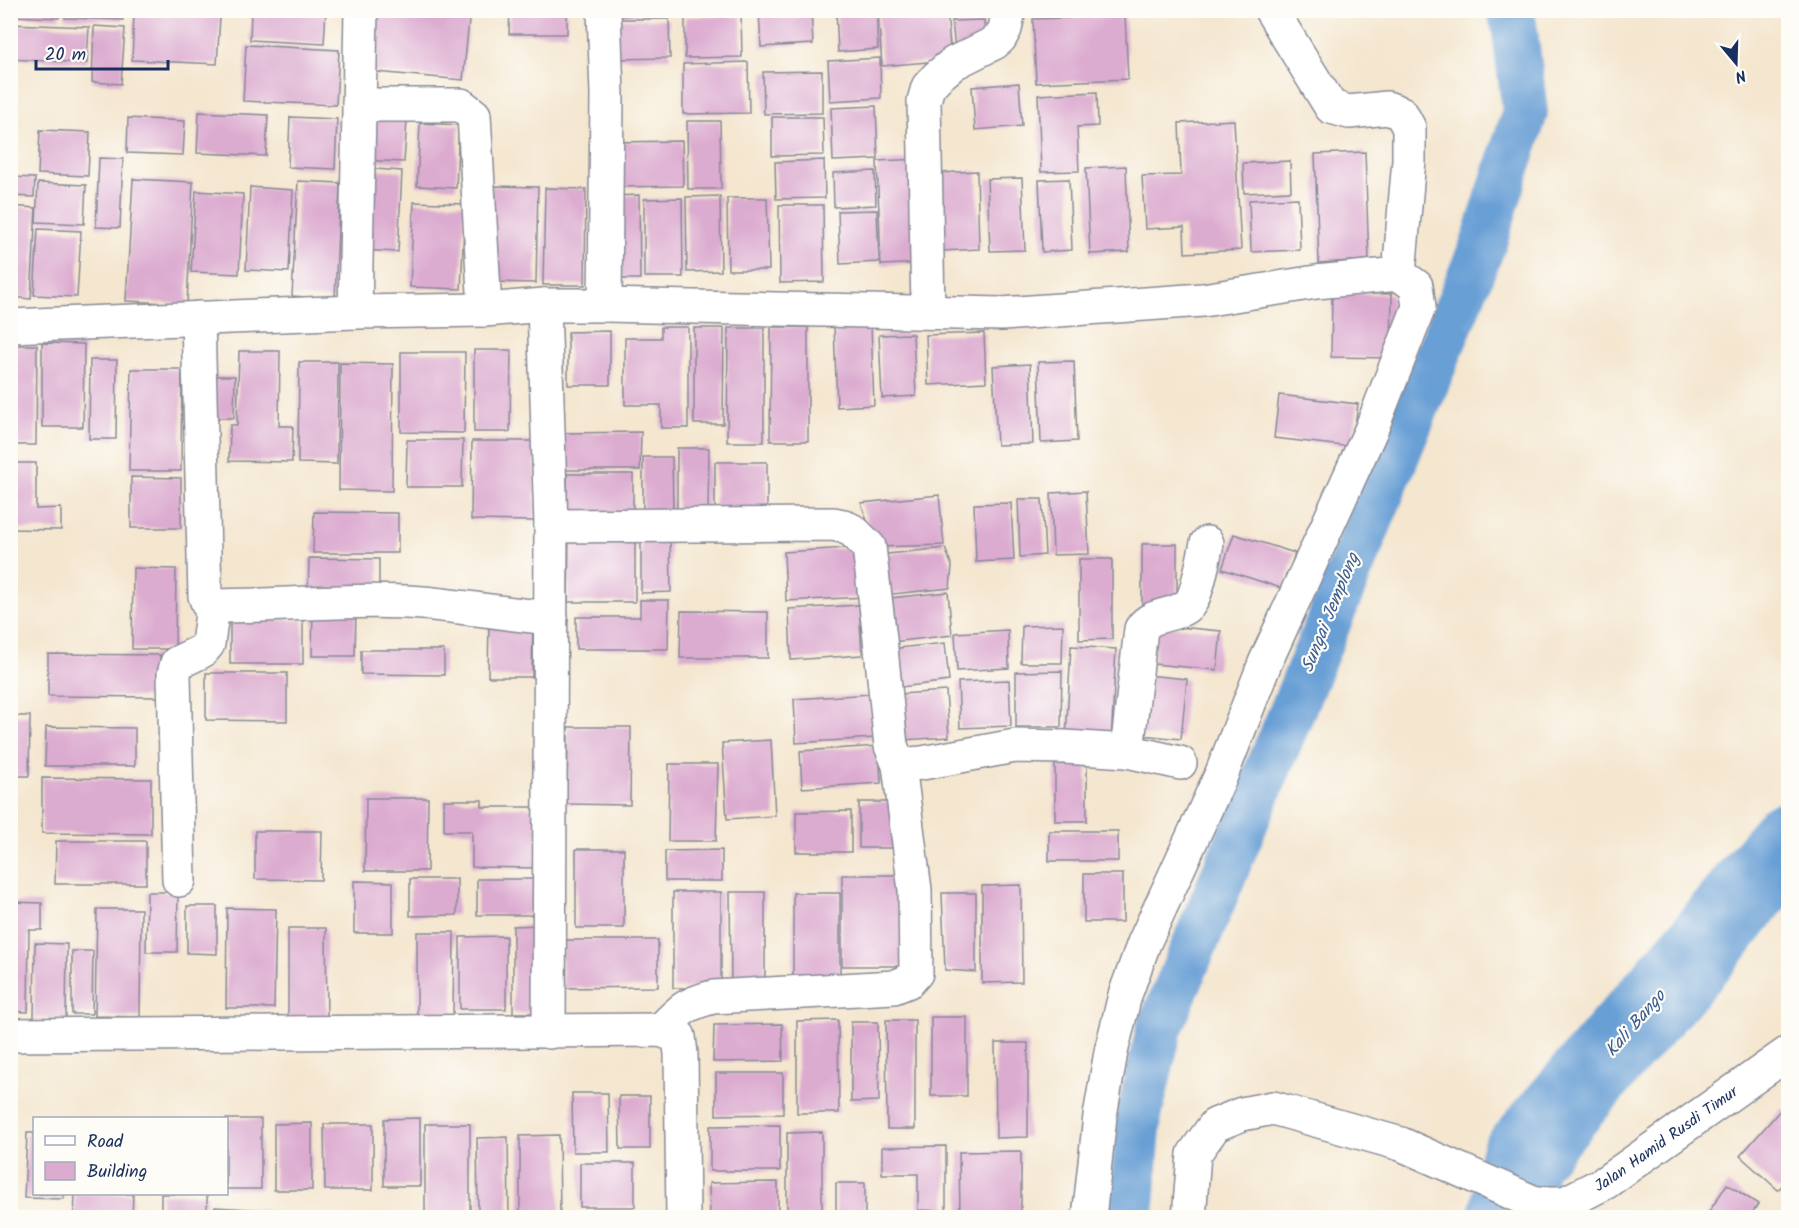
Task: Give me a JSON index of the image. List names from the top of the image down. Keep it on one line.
{"streets":{"street":["Jalan Hamid Rusdi Timur"]},"water":["Sungai Jemplong","Kali Bango"],"legend":["Road","Building"],"scale_bar":"20 m","north":"bottom"}
